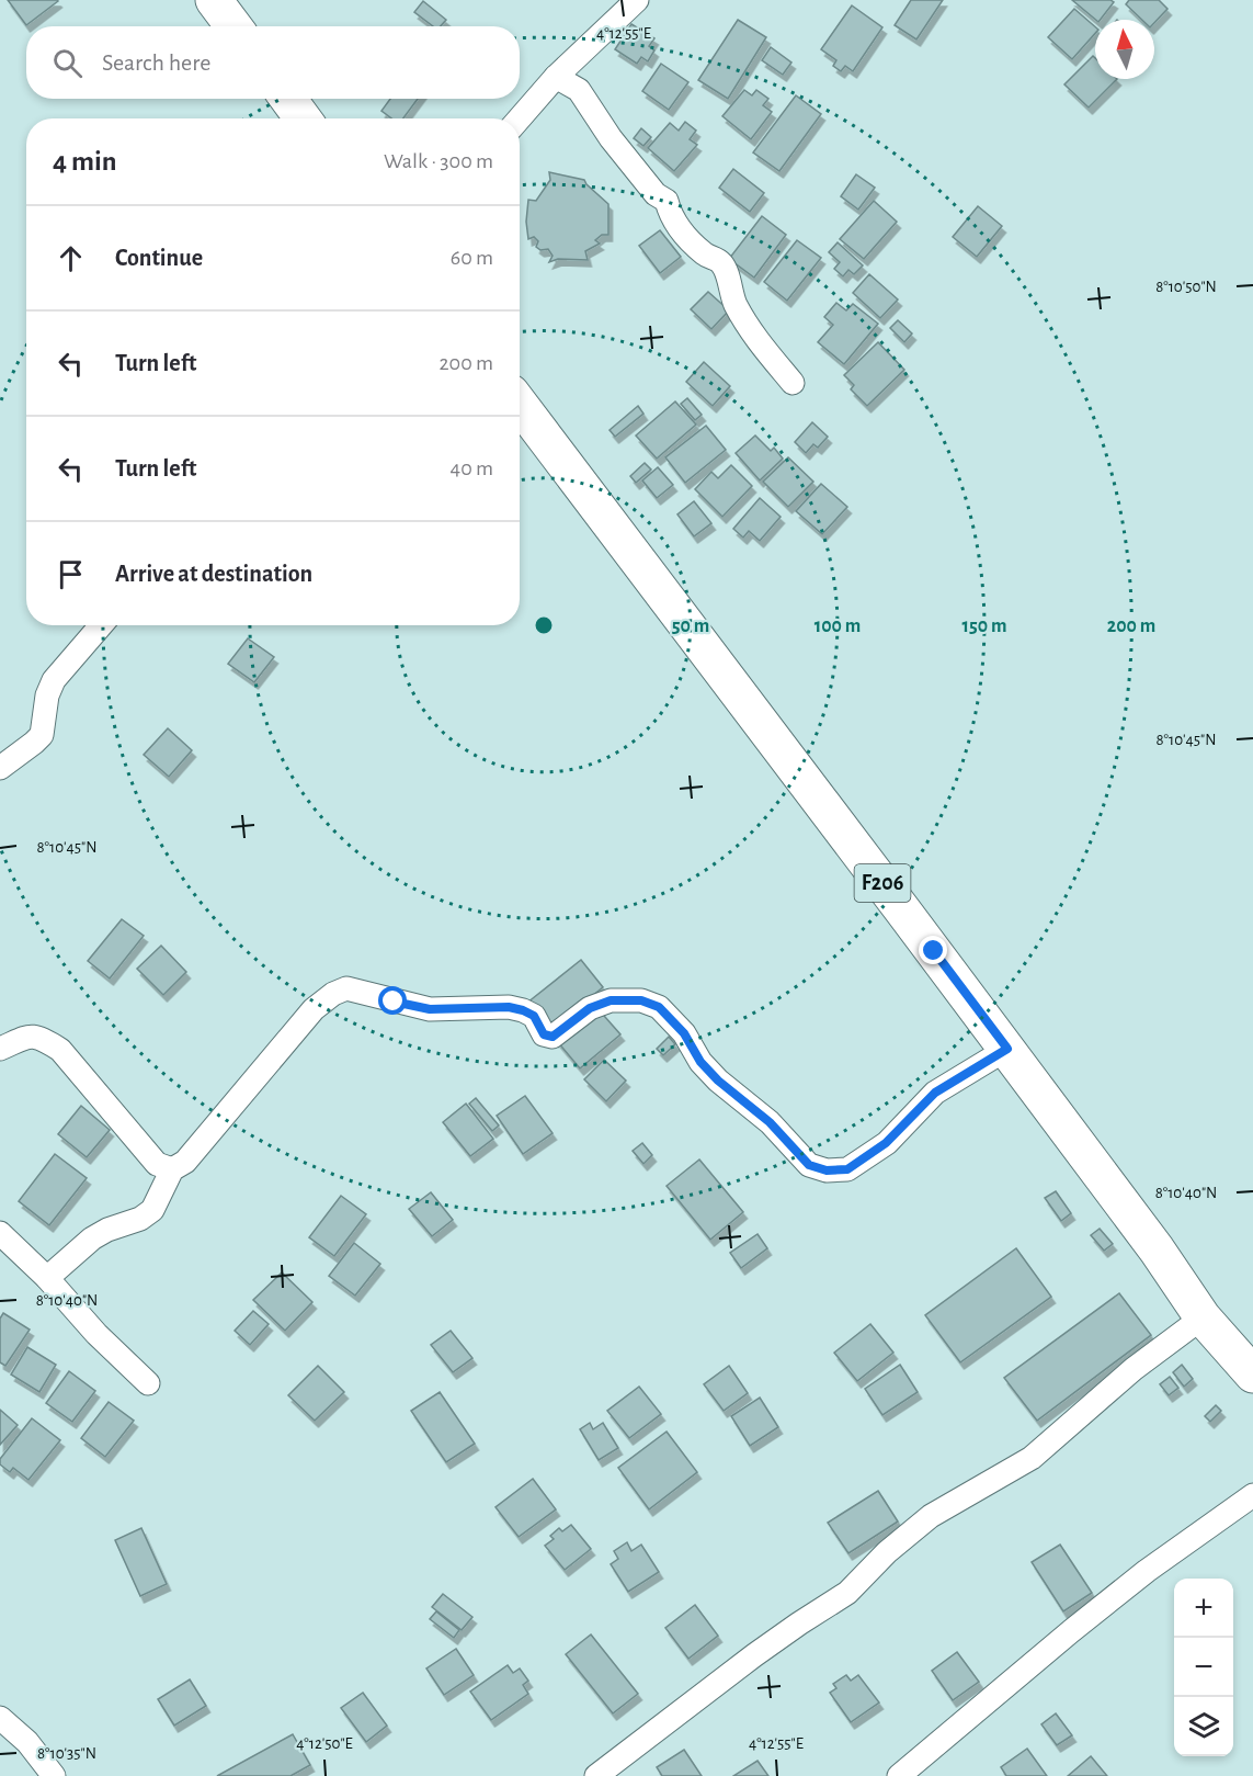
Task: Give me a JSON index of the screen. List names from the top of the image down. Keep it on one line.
{"streets":{"main road":["F206"]},"north":"top","page":{"search":"Search here","heading":["4 min","Walk · 300 m"],"list":[["Continue","60 m"],["Turn left","200 m"],["Turn left","40 m"],"Arrive at destination"],"map_buttons":["+","−"]},"coordinates":["4°12'55\"E","8°10'50\"N","8°10'45\"N","8°10'40\"N","4°12'50\"E","8°10'35\"N"],"rings":["50 m","100 m","150 m","200 m"]}
